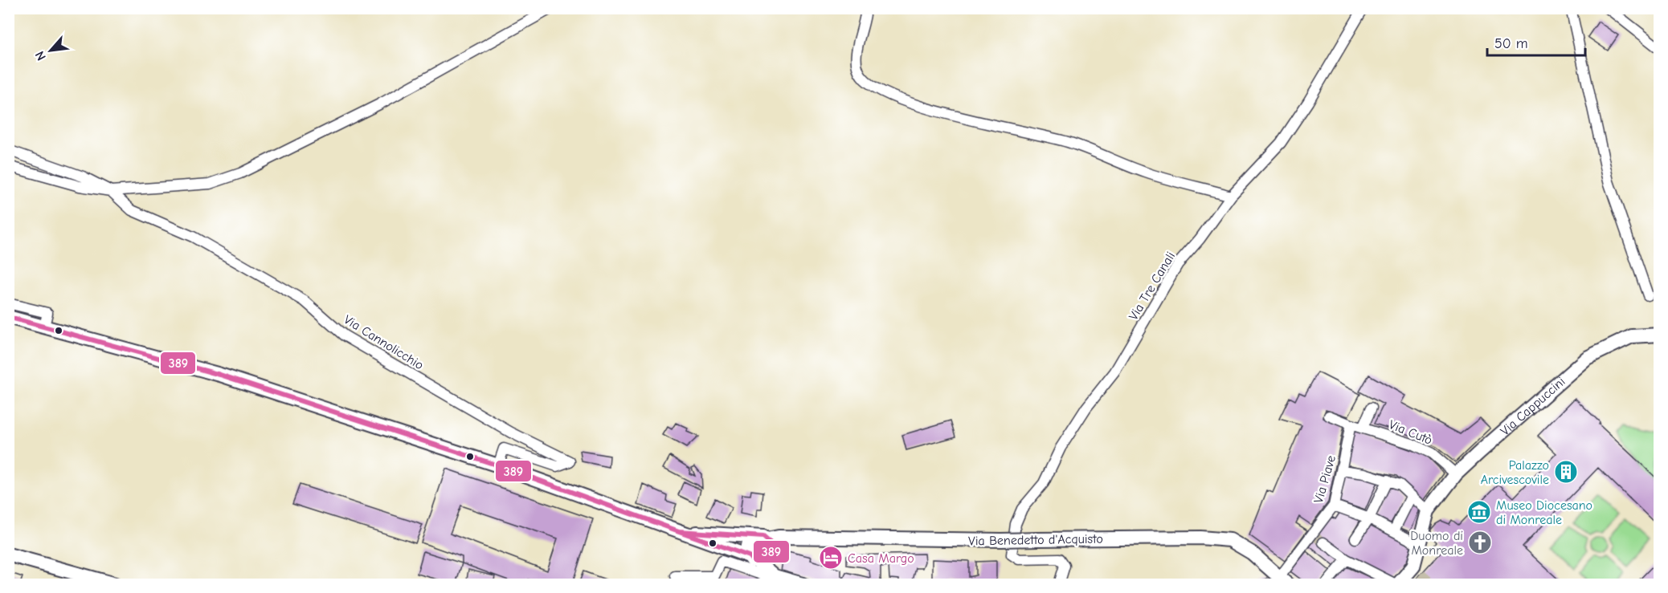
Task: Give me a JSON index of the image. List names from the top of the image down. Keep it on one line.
{"streets":{"street":["Via Tre Canali","Via Cannolicchio","Via Cappuccini","Via Cutò","Via Piave","Via Benedetto d'Acquisto"]},"crossings":[["Via Tre Canali","Via Benedetto d'Acquisto"],["Via Cappuccini","Via Cutò"],["Via Cutò","Via Piave"],["Via Piave","Via Benedetto d'Acquisto"]],"places":{"building":["Palazzo Arcivescovile"],"museum":["Museo Diocesano di Monreale"],"church":["Duomo di Monreale"],"hotel":["Casa Margo"]},"lines":["transit line 389"],"scale_bar":"50 m","north":"bottom left"}
